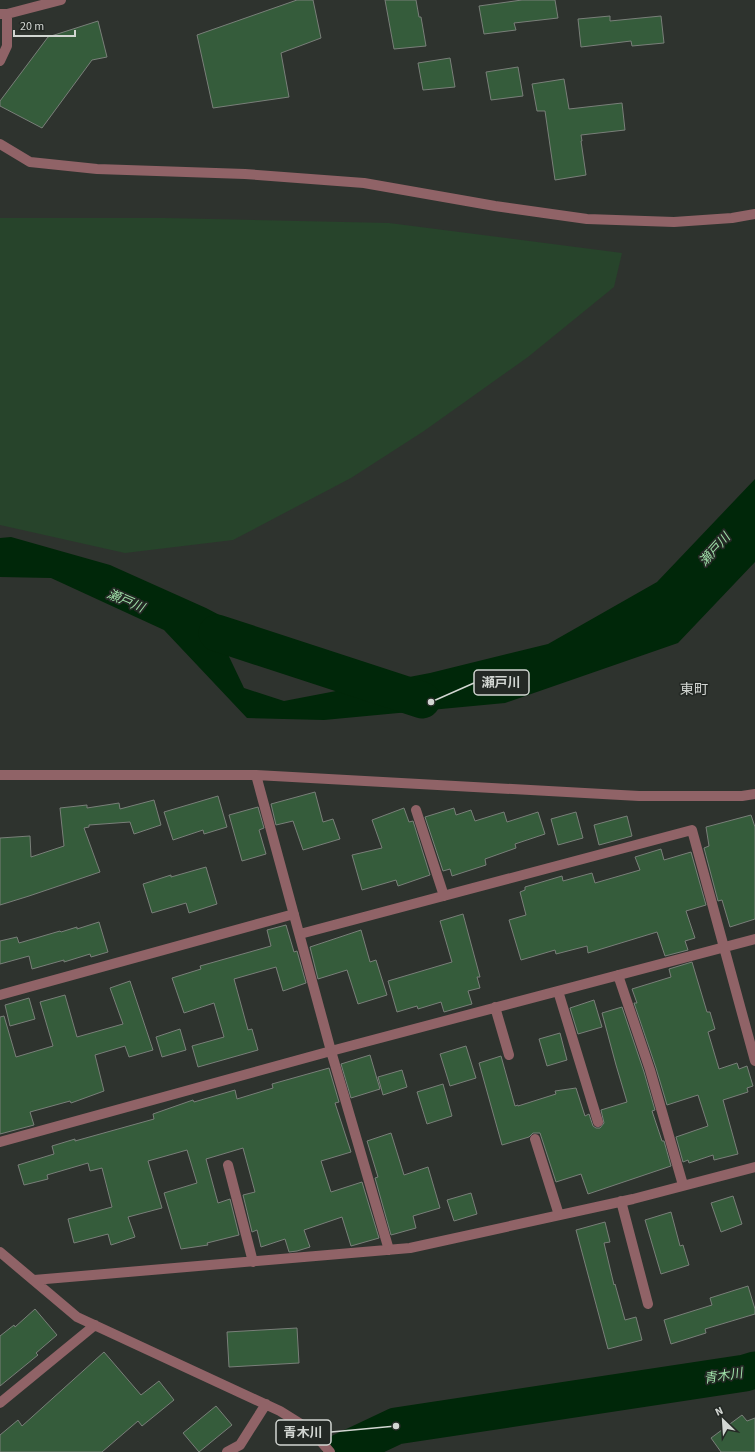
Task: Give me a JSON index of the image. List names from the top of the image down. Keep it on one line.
{"districts":["東町"],"water":["瀬戸川","青木川"],"places":["瀬戸川","青木川"],"scale_bar":"20 m","north":"top left"}
